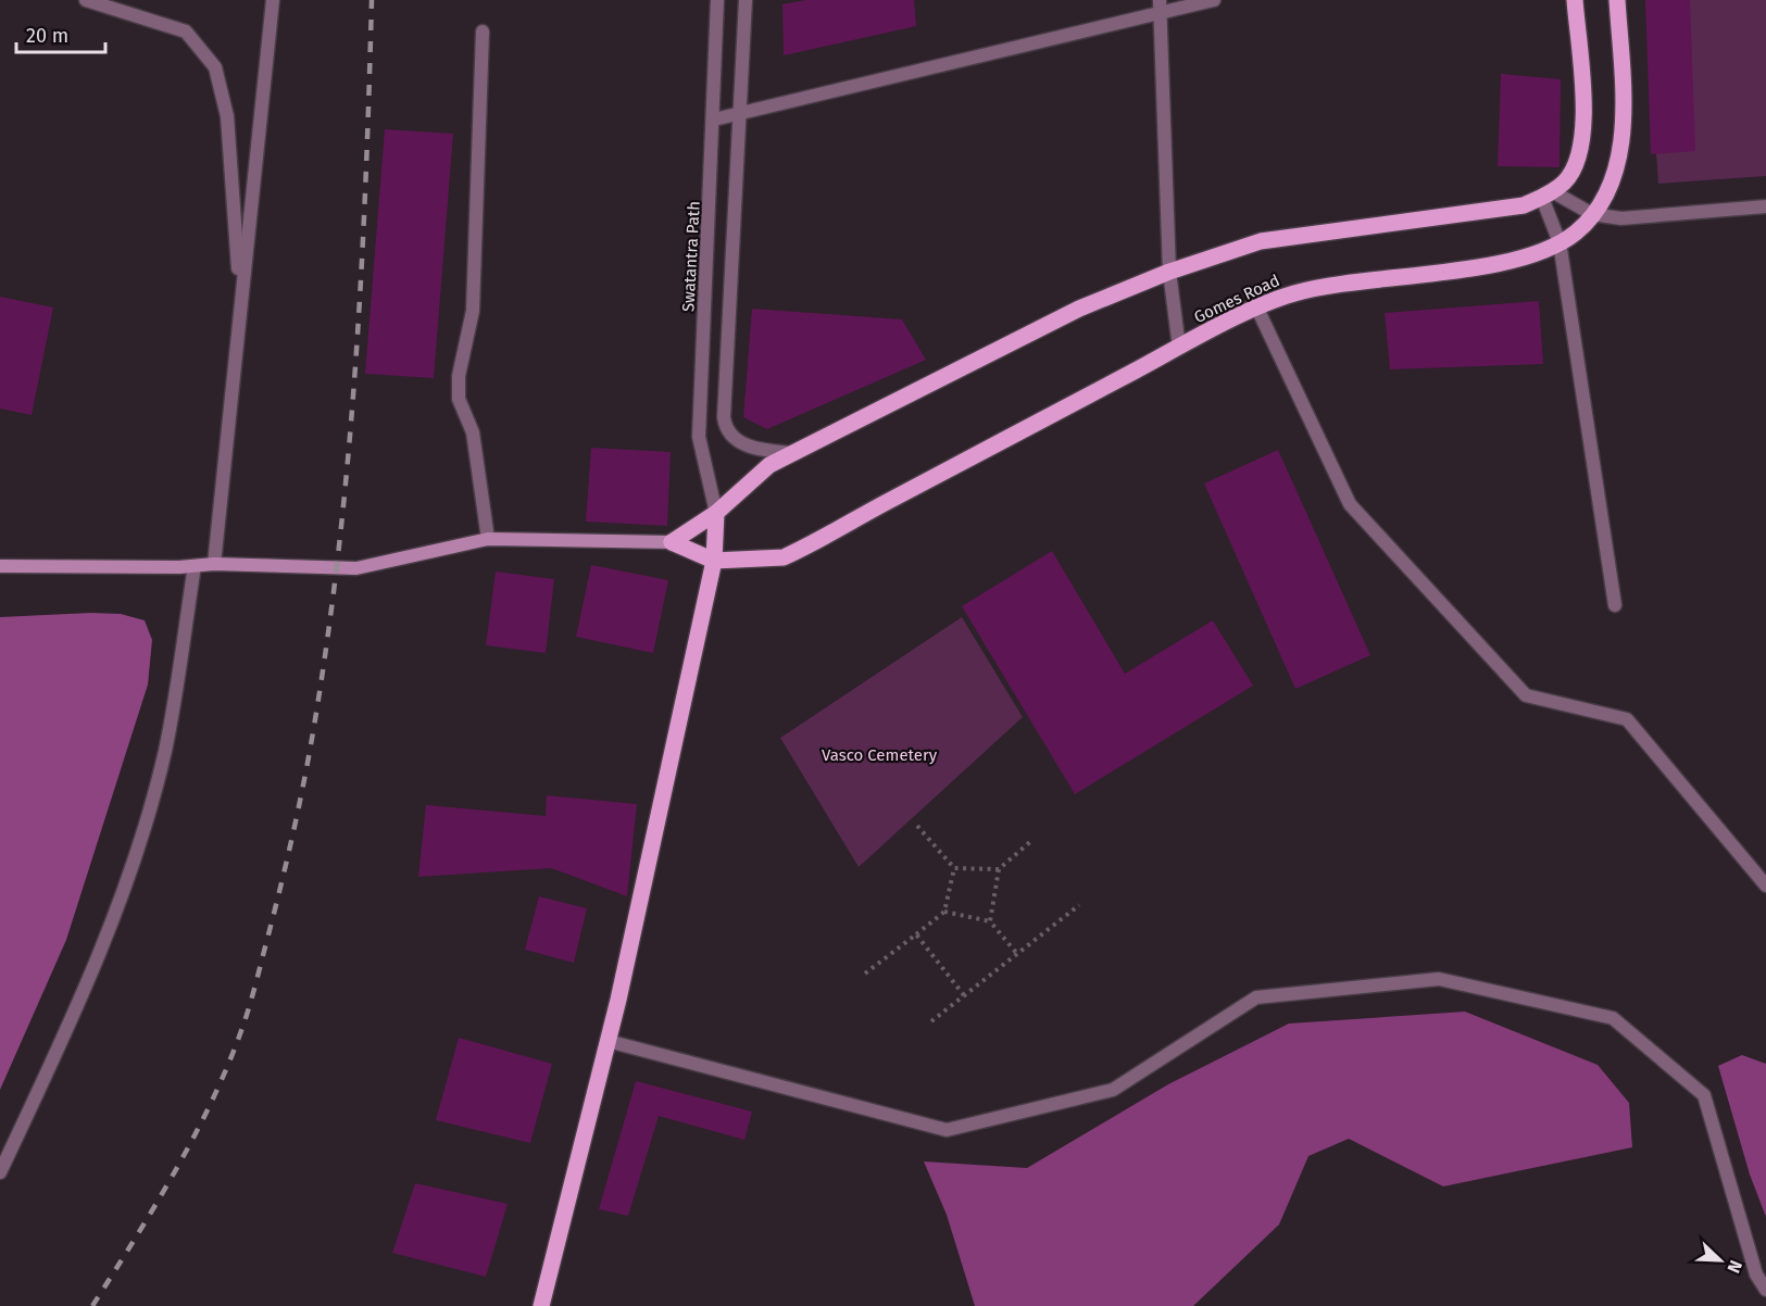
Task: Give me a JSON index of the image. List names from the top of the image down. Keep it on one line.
{"streets":{"main road":["Gomes Road"],"street":["Swatantra Path"]},"parks":["Vasco Cemetery"],"scale_bar":"20 m","north":"bottom right"}
